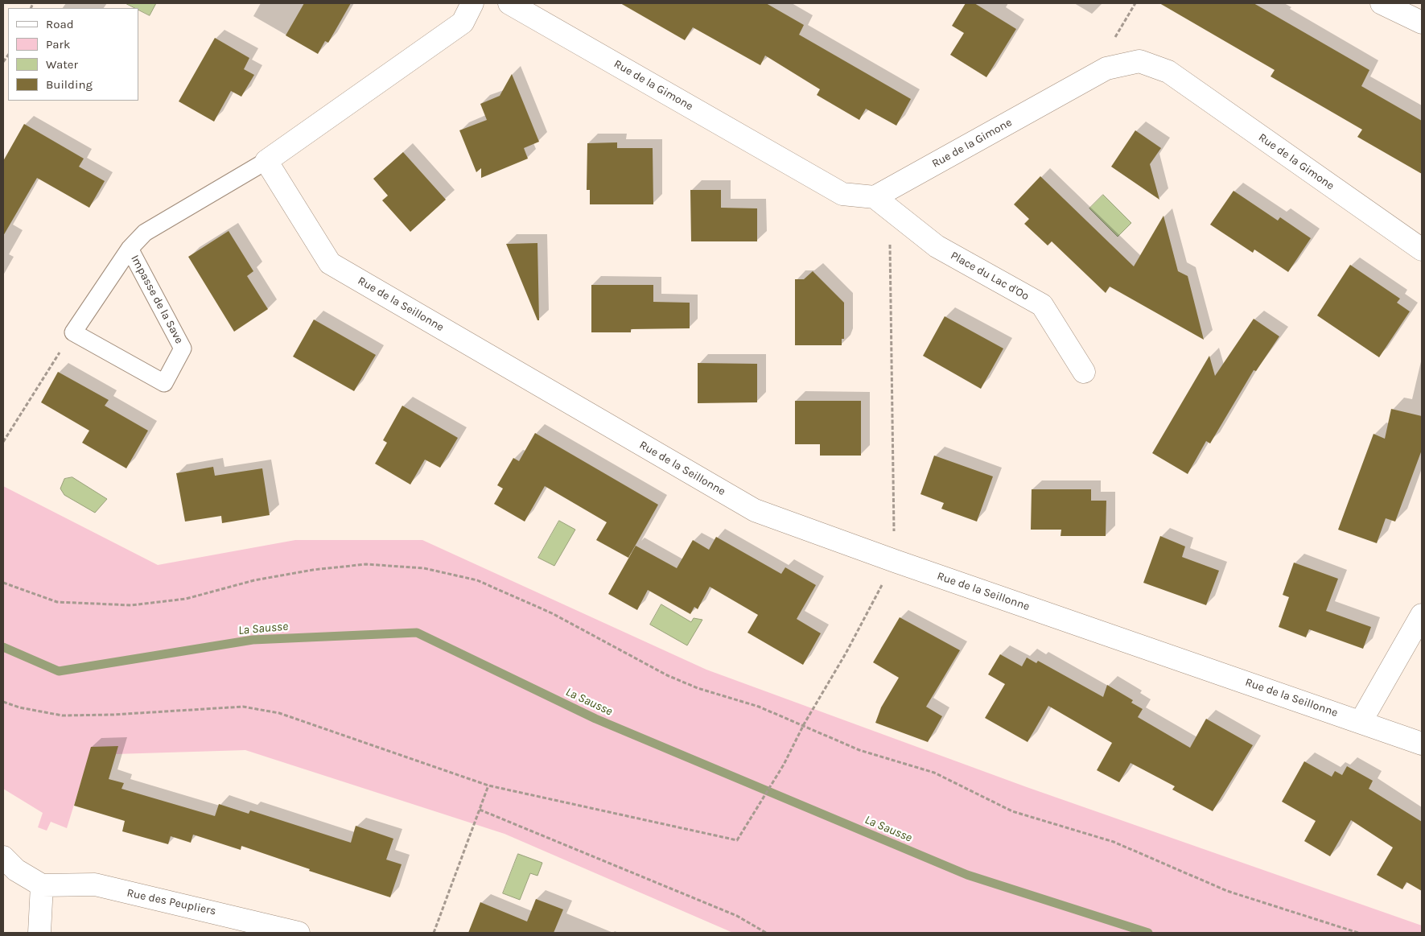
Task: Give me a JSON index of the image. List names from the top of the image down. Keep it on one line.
{"streets":{"street":["Rue de la Gimone","Place du Lac d'Oo","Rue de la Seillonne","Rue des Peupliers"],"lane":["Impasse de la Save"]},"crossings":[["Rue de la Gimone","Place du Lac d'Oo"],["Impasse de la Save","Rue de la Seillonne"]],"water":["La Sausse"],"legend":["Road","Park","Water","Building"]}
